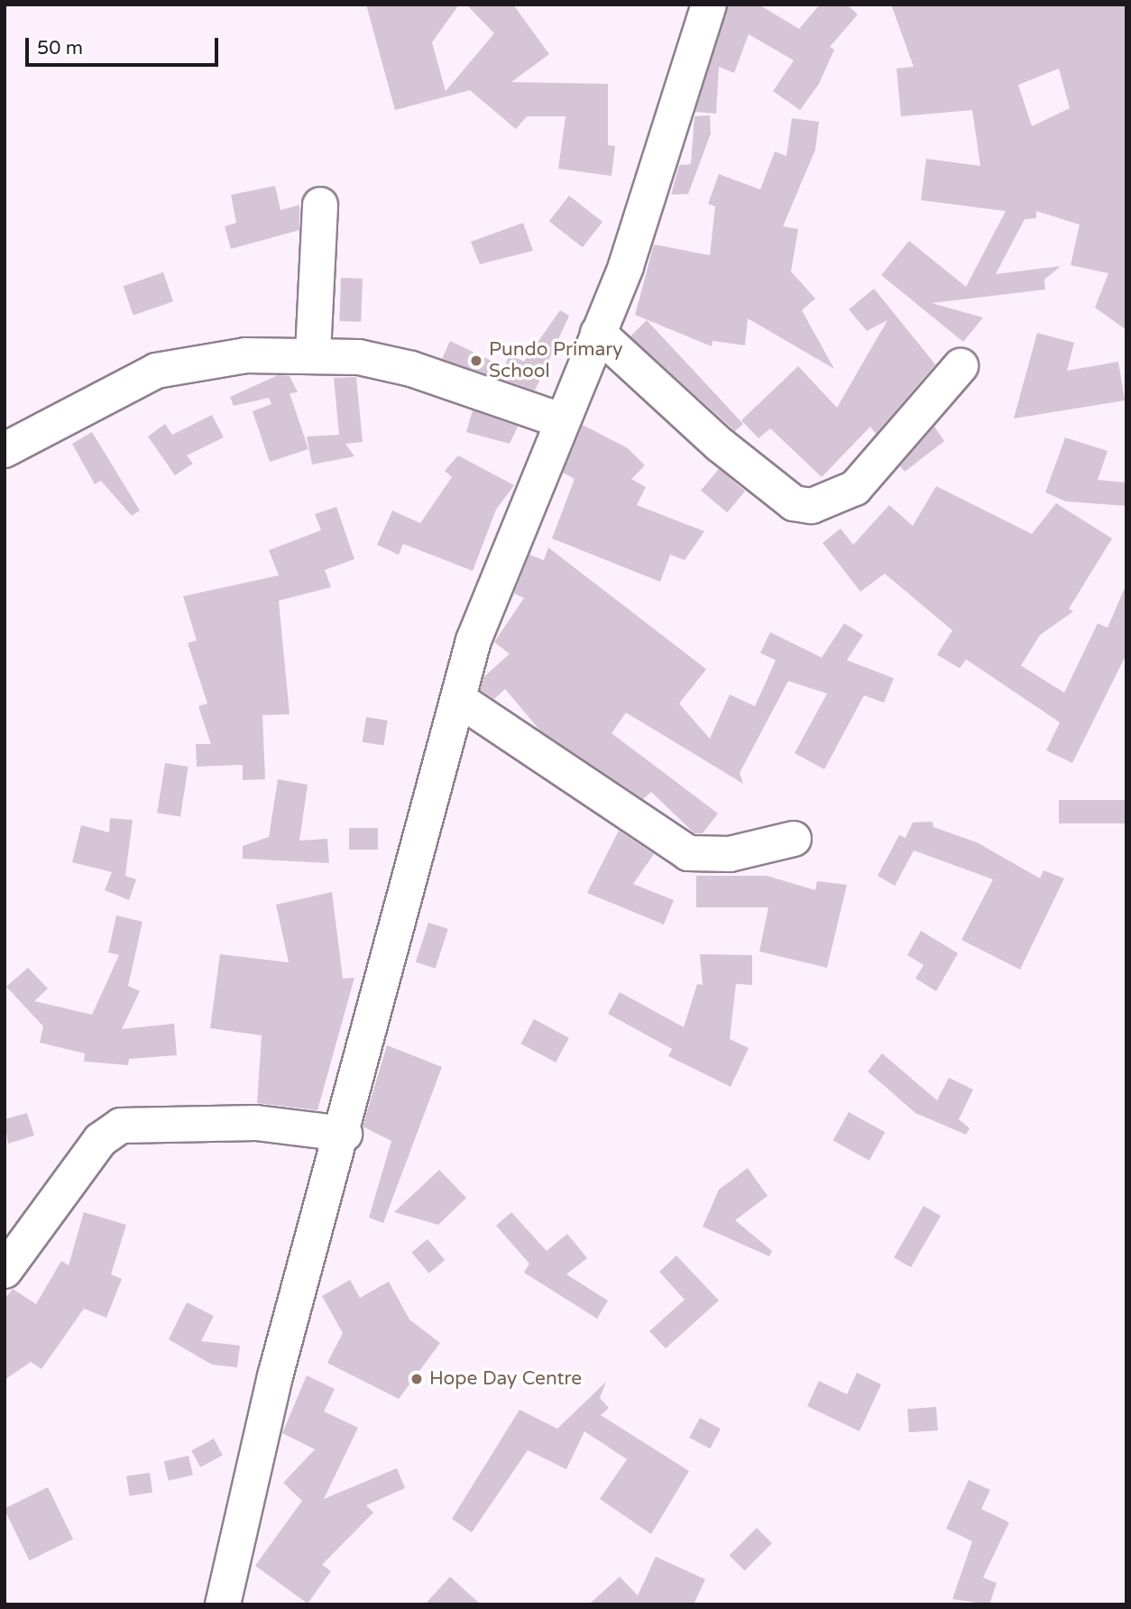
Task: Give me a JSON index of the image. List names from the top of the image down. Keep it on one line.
{"places":["Pundo Primary School","Hope Day Centre"],"scale_bar":"50 m"}
